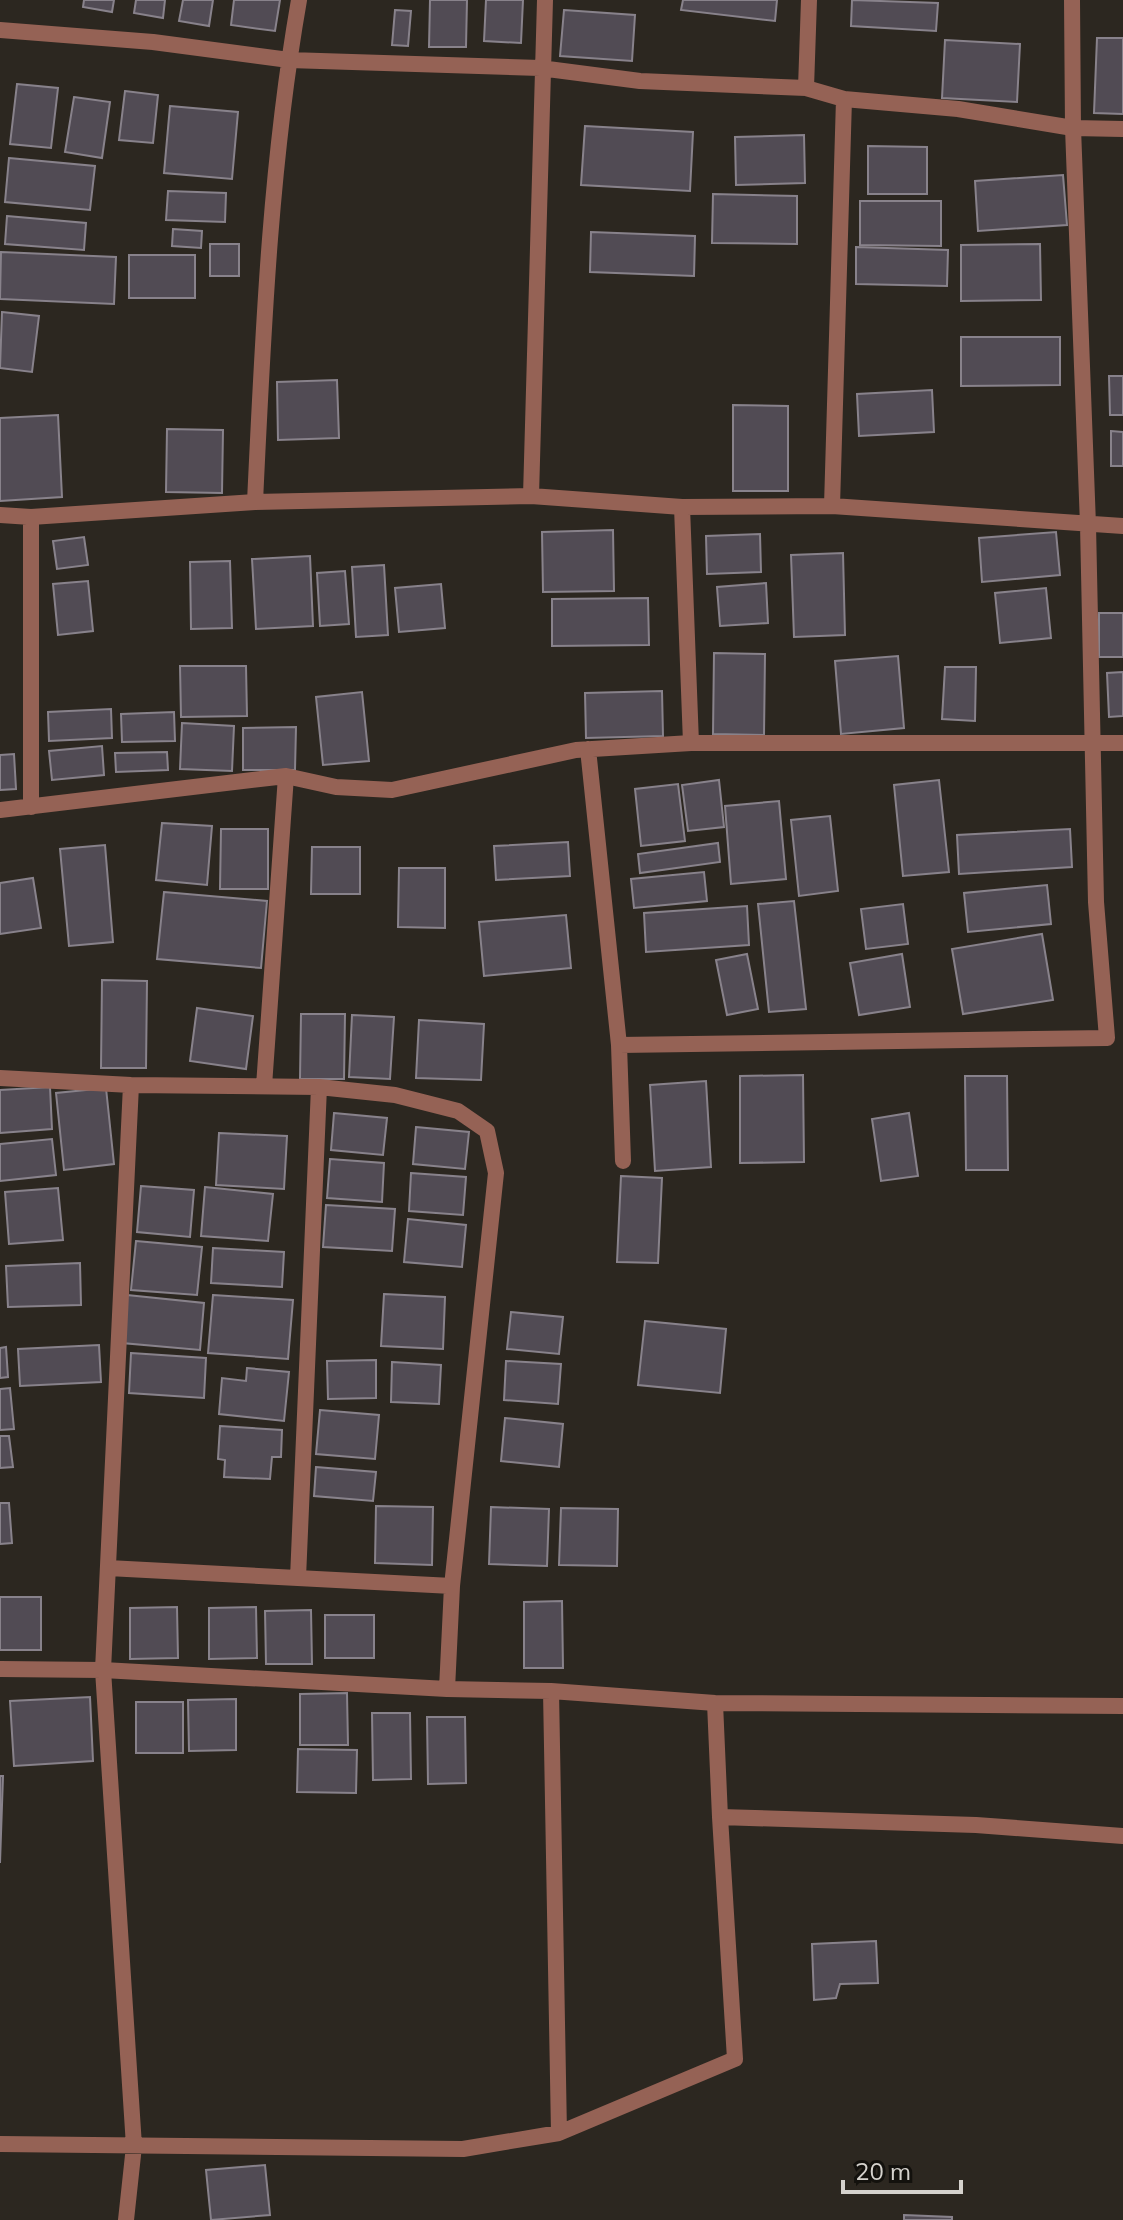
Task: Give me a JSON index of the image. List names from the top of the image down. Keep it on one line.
{"scale_bar":"20 m"}
